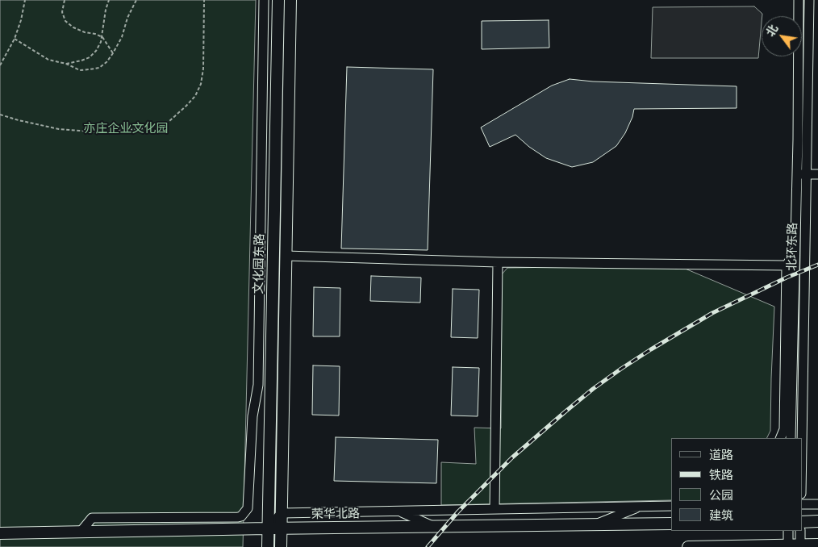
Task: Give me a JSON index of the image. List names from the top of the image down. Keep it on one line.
{"streets":{"main road":["文化园东路","荣华北路"],"street":["北环东路"]},"crossings":[["文化园东路","荣华北路"]],"parks":["亦庄企业文化园"],"legend":["道路","铁路","公园","建筑"],"north":"top left"}
